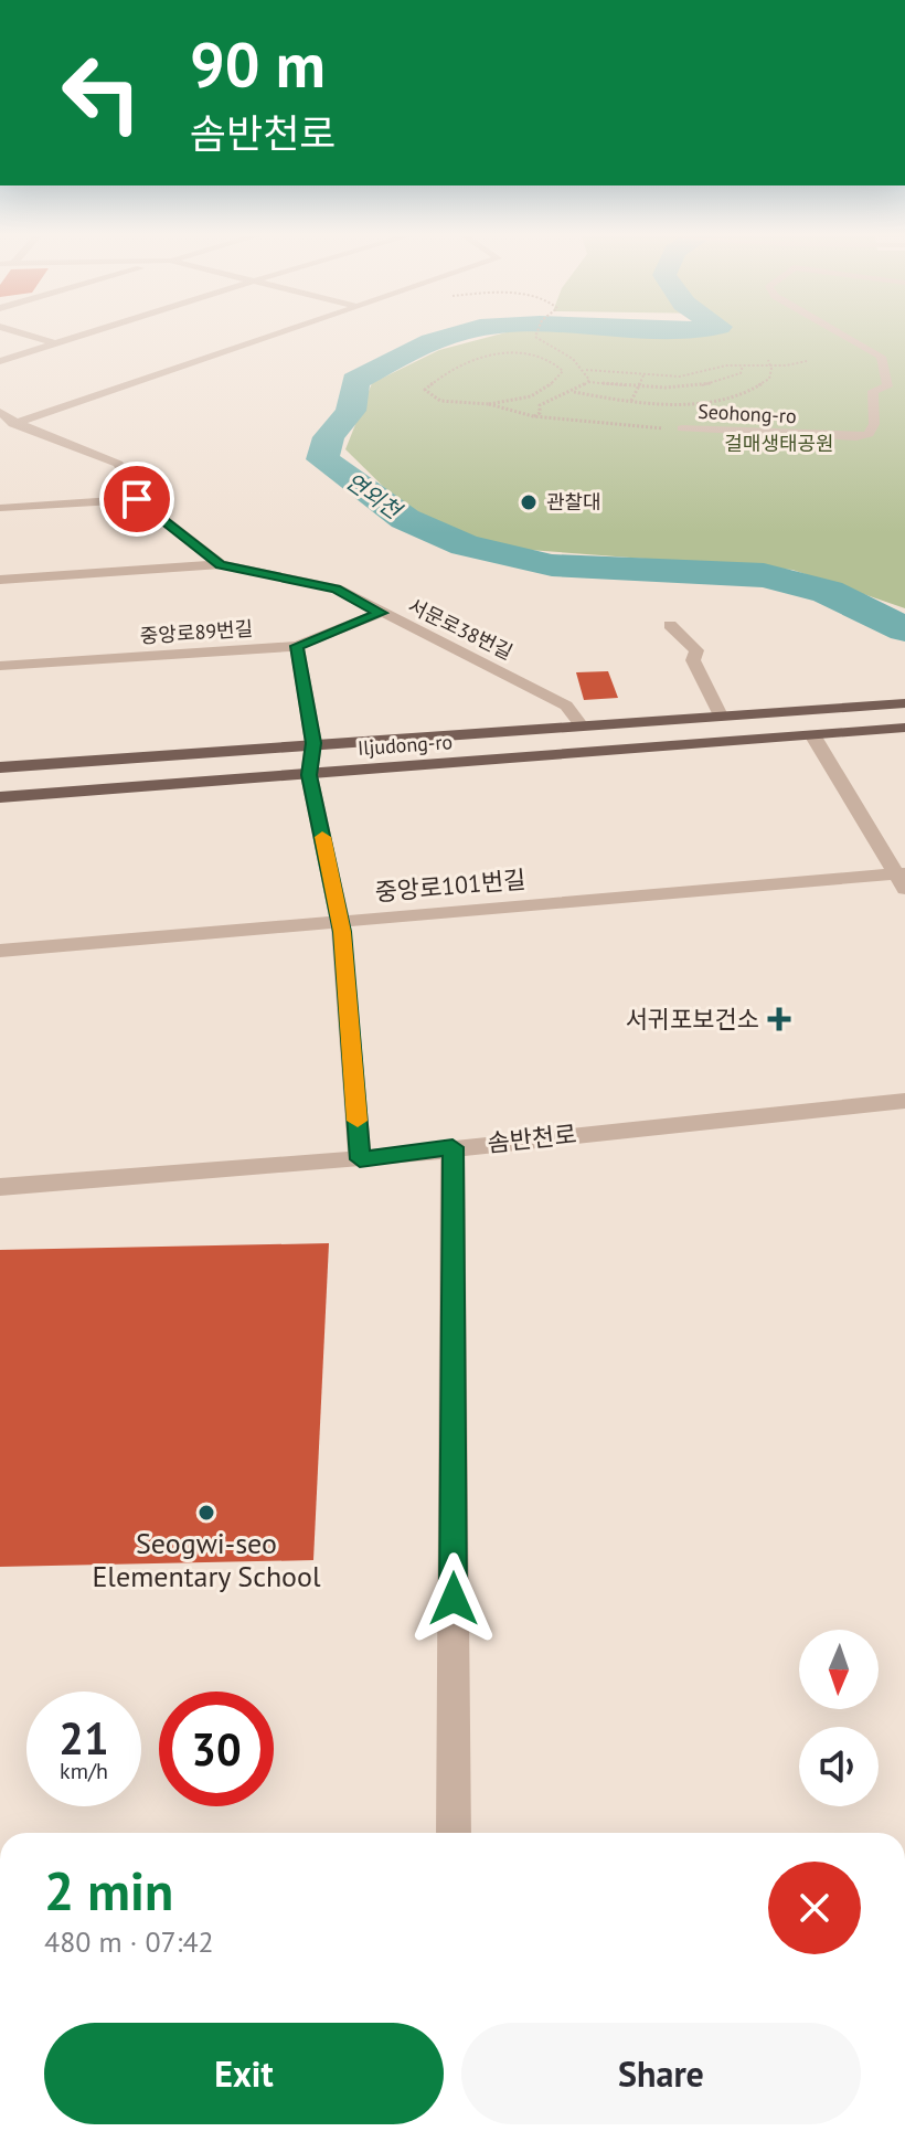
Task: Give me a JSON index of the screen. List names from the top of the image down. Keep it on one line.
{"streets":{"main road":["Iljudong-ro"],"street":["Seohong-ro","서문로38번길","중앙로89번길","중앙로101번길","솜반천로"]},"crossings":[["서문로38번길","중앙로89번길"],["서문로38번길","Iljudong-ro"]],"water":["연외천"],"parks":["걸매생태공원"],"places":{"other":["관찰대","Seogwi-seo Elementary School"],"health":["서귀포보건소"]},"north":"bottom","page":{"turn":["90 m","솜반천로"],"speed":"21 km/h","limit":"30","heading":["2 min","480 m · 07:42"],"buttons":["Exit","Share"]}}
